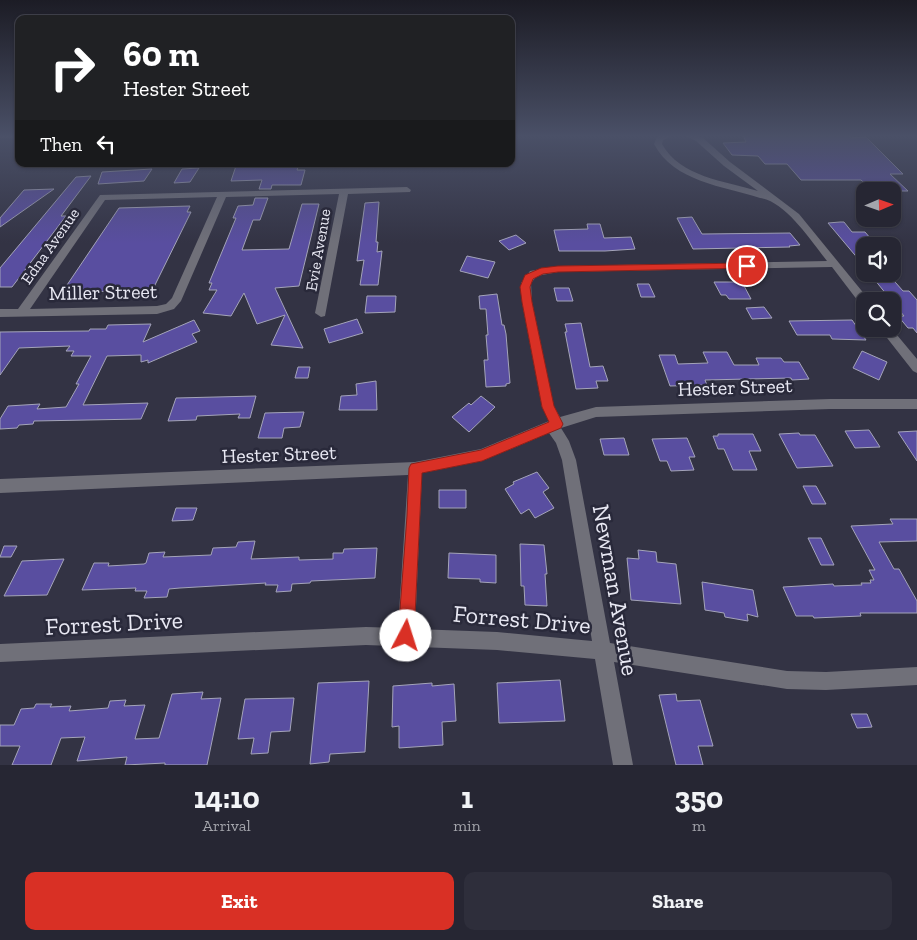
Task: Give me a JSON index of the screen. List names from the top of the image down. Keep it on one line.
{"streets":{"street":["Edna Avenue","Evie Avenue","Miller Street","Hester Street","Newman Avenue","Forrest Drive"]},"crossings":[["Edna Avenue","Miller Street"],["Hester Street","Newman Avenue"],["Newman Avenue","Forrest Drive"]],"north":"right","page":{"turn":["60 m","Hester Street"],"then":"Then","eta":["14:10","Arrival","1","min","350","m"],"buttons":["Exit","Share"]}}
